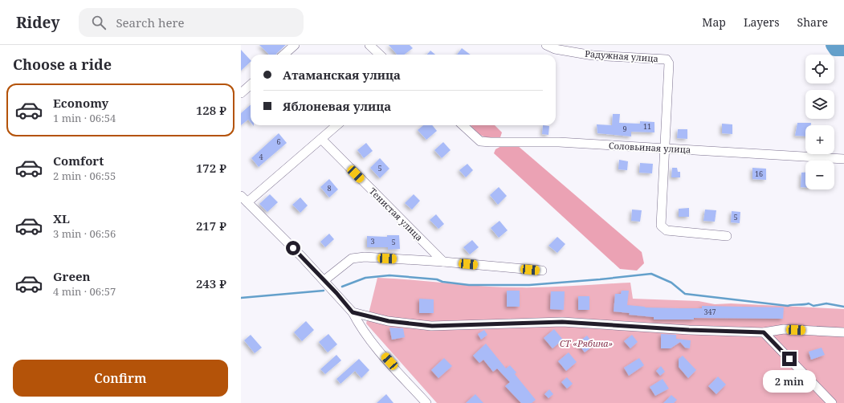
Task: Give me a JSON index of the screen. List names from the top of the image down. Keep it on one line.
{"streets":{"street":["Радужная улица","Соловьиная улица","Тенистая улица"]},"crossings":[["Радужная улица","Соловьиная улица"]],"parks":["СТ «Рябина»"],"house_numbers":["11","9","6","4","5","16","8","5","3","5","347"],"page":{"header":"Ridey","search":"Search here","nav":["Map","Layers","Share"],"heading":"Choose a ride","map_buttons":["+","−"],"banner":["Атаманская улица","Яблоневая улица"],"list":[{"name":"Economy","note":"1 min · 06:54","value":"128 ₽"},{"name":"Comfort","note":"2 min · 06:55","value":"172 ₽"},{"name":"XL","note":"3 min · 06:56","value":"217 ₽"},{"name":"Green","note":"4 min · 06:57","value":"243 ₽"}],"buttons":"Confirm","bubble":"2 min"}}
